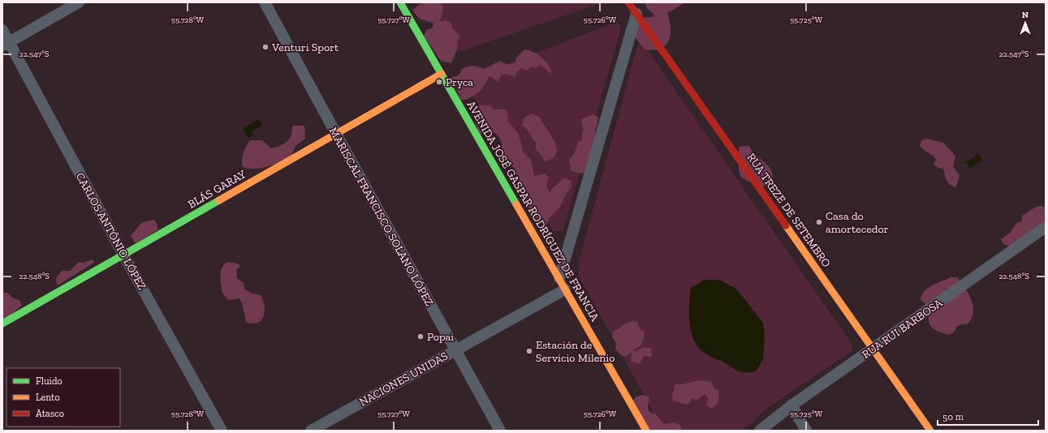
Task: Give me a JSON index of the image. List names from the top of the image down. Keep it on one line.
{"streets":{"main road":["BLÁS GARAY","RUA TREZE DE SETEMBRO","AVENIDA JOSÉ GASPAR RODRÍGUEZ DE FRANCIA"],"street":["MARISCAL FRANCISCO SOLANO LÓPEZ","CARLOS ANTÔNIO LÓPEZ","RUA RUI BARBOSA","NACIONES UNIDAS"]},"crossings":[["BLÁS GARAY","AVENIDA JOSÉ GASPAR RODRÍGUEZ DE FRANCIA"],["BLÁS GARAY","MARISCAL FRANCISCO SOLANO LÓPEZ"],["BLÁS GARAY","CARLOS ANTÔNIO LÓPEZ"],["RUA TREZE DE SETEMBRO","RUA RUI BARBOSA"],["AVENIDA JOSÉ GASPAR RODRÍGUEZ DE FRANCIA","NACIONES UNIDAS"],["MARISCAL FRANCISCO SOLANO LÓPEZ","NACIONES UNIDAS"]],"places":["Venturi Sport","Pryca","Casa do amortecedor","Popai","Estación de Servicio Milenio"],"legend":["Fluido","Lento","Atasco"],"scale_bar":"50 m","north":"top","coordinates":["55.728°W","55.727°W","55.726°W","55.725°W","22.547°S","22.548°S"]}
